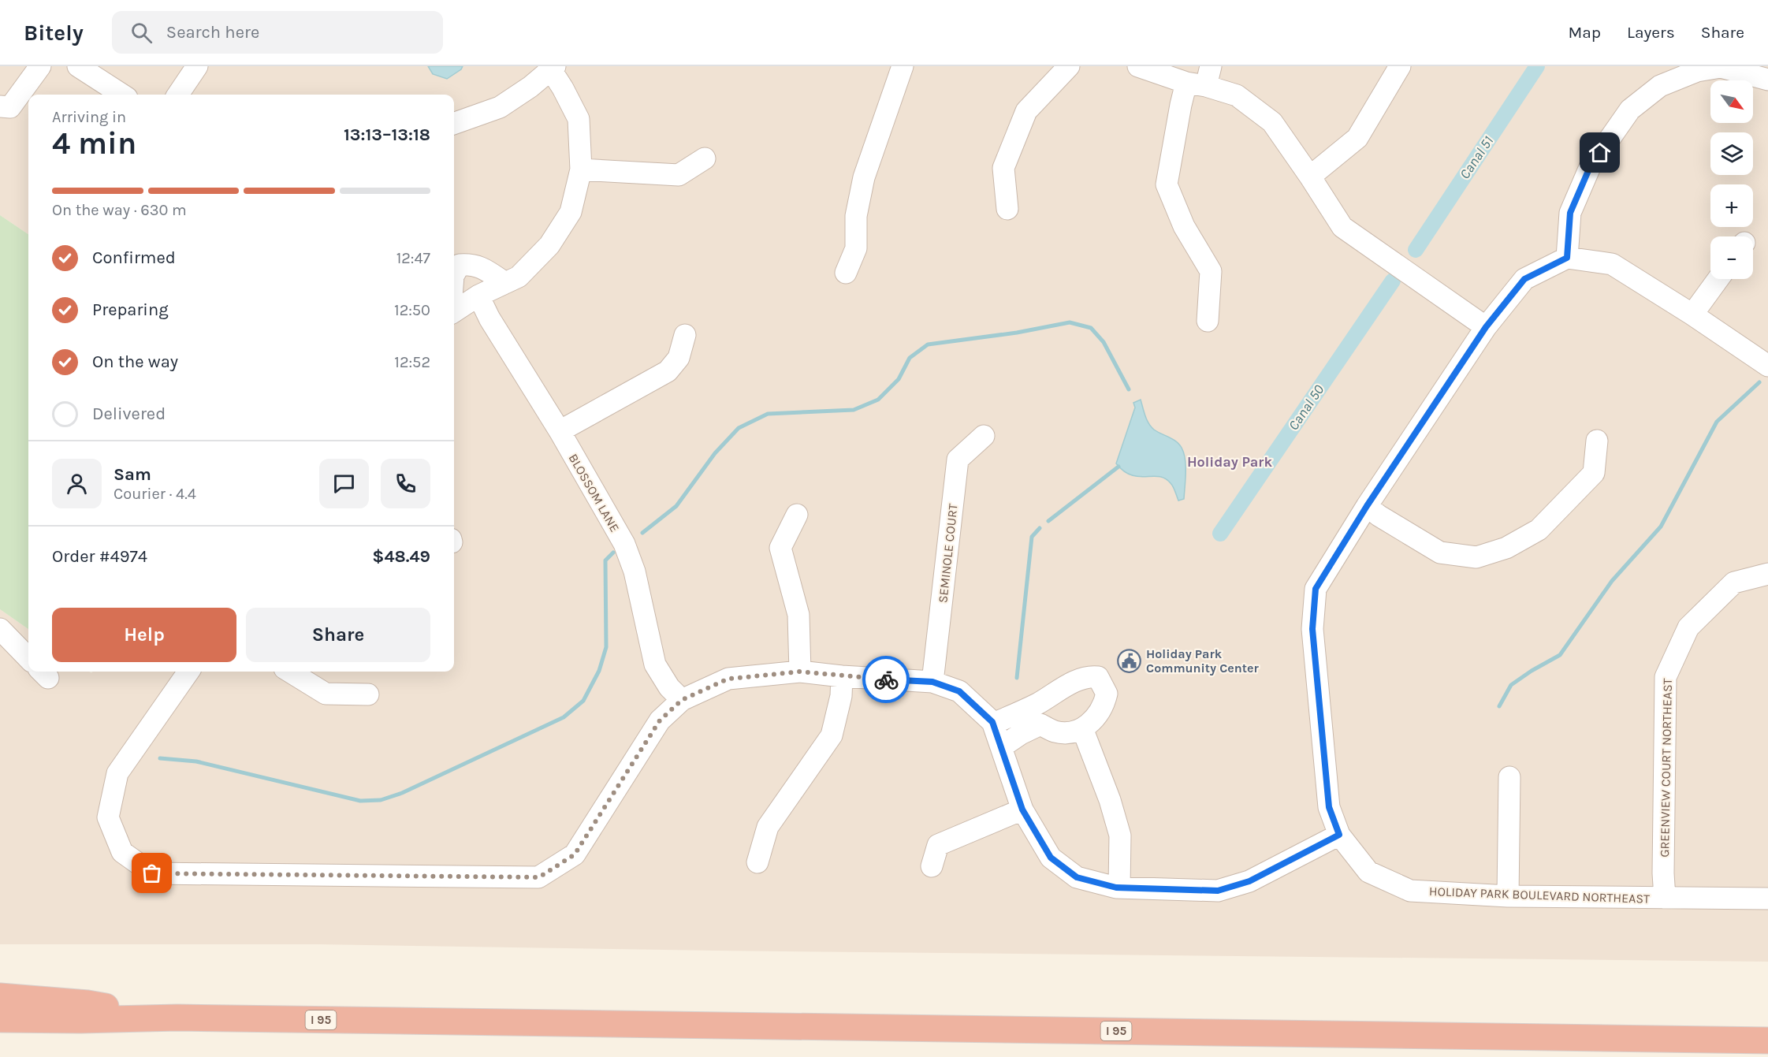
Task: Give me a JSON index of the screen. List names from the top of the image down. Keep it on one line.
{"streets":{"highway":["I 95"],"street":["BLOSSOM LANE","SEMINOLE COURT","GREENVIEW COURT NORTHEAST","HOLIDAY PARK BOULEVARD NORTHEAST"]},"crossings":[["GREENVIEW COURT NORTHEAST","HOLIDAY PARK BOULEVARD NORTHEAST"]],"districts":["Holiday Park"],"water":["Canal 51","Canal 50"],"places":{"public building":["Holiday Park Community Center"]},"north":"bottom right","page":{"header":"Bitely","search":"Search here","nav":["Map","Layers","Share"],"map_buttons":["+","−"],"heading":["4 min","Arriving in","13:13–13:18"],"panel":["Sam","Courier · 4.4","Order #4974","$48.49"],"bar":"On the way · 630 m","list":[["Confirmed","12:47"],["Preparing","12:50"],["On the way","12:52"],"Delivered"],"buttons":["Help","Share"]}}
